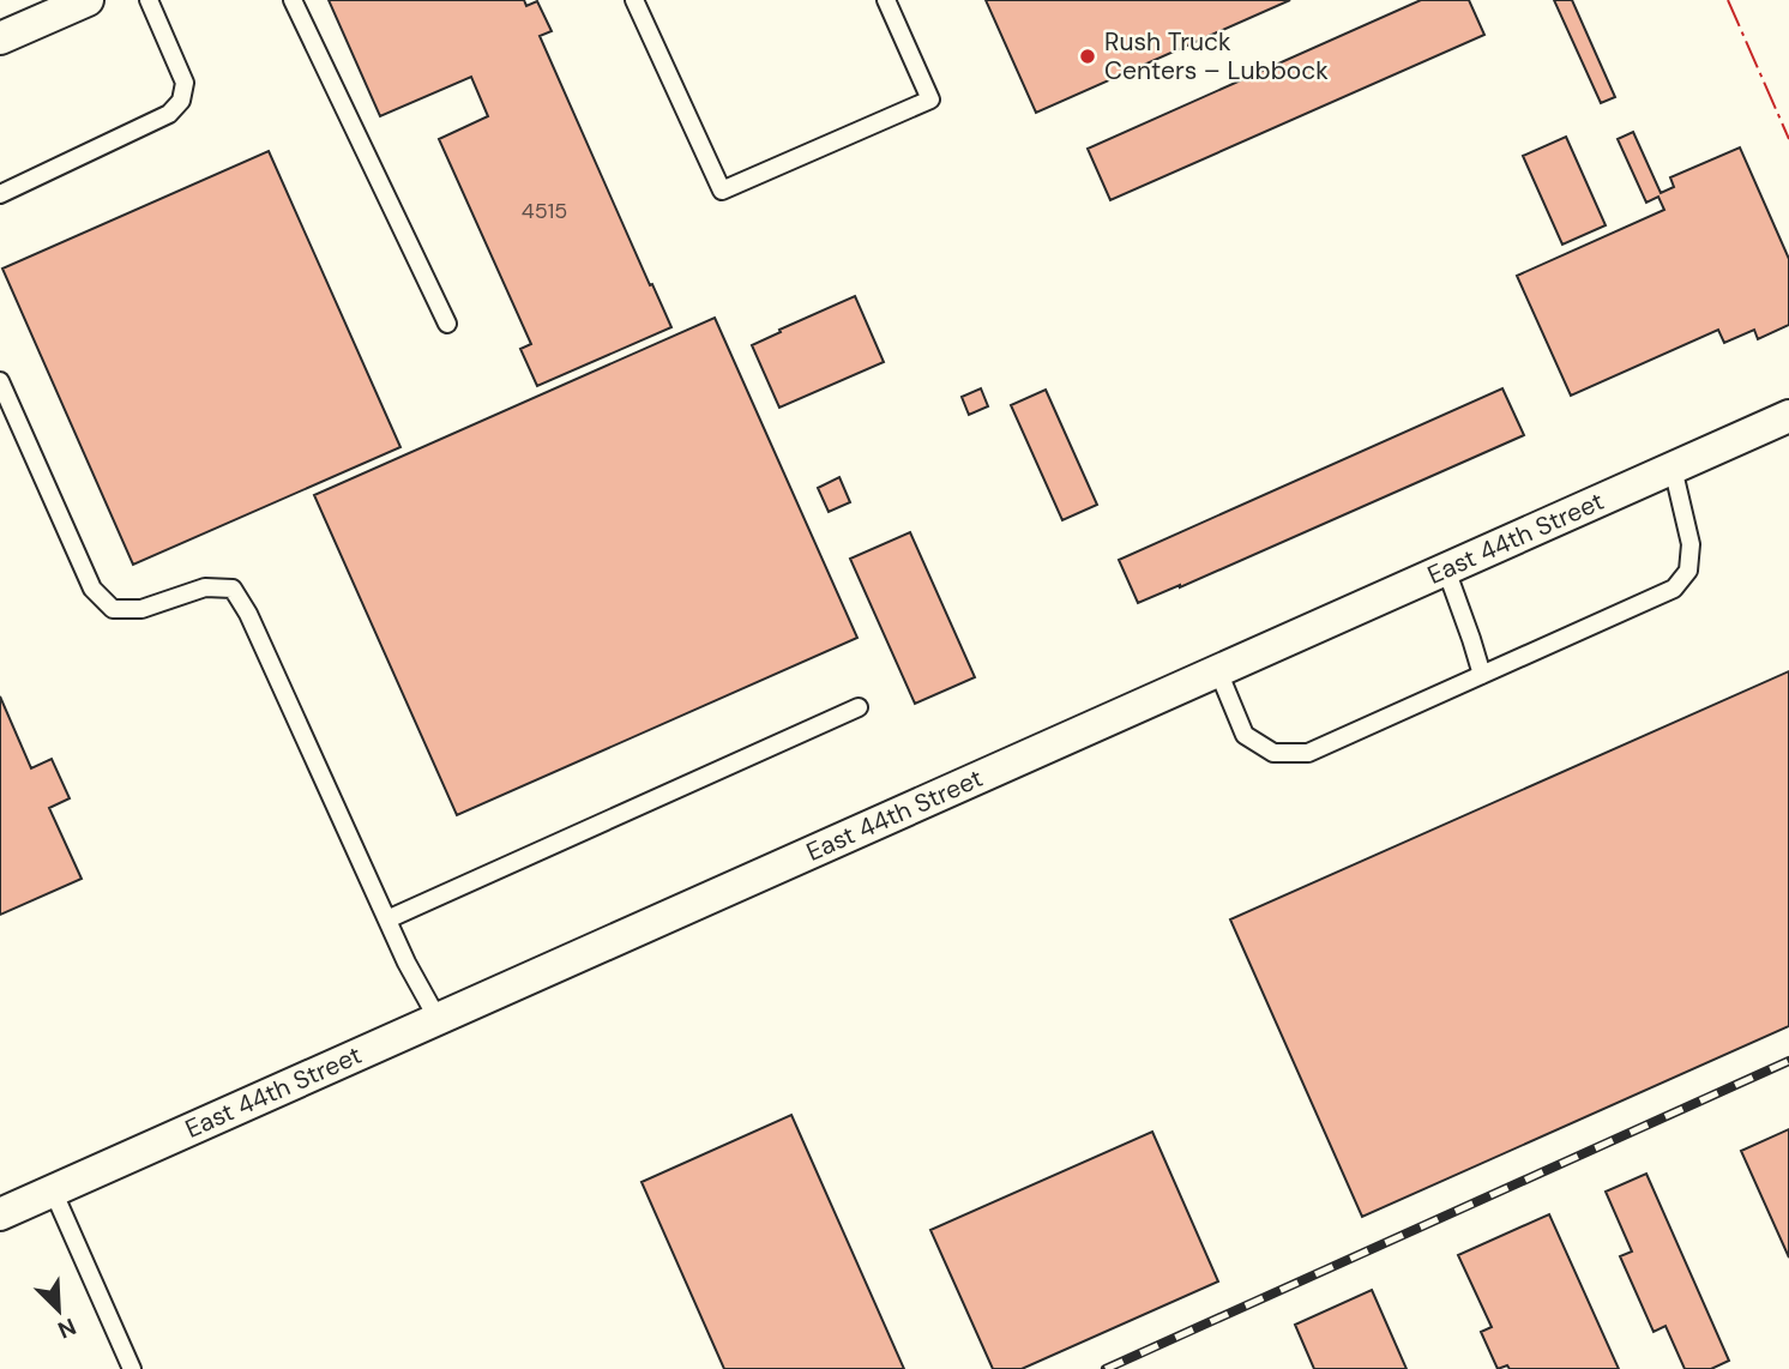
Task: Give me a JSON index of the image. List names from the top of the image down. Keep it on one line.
{"streets":{"street":["East 44th Street"]},"places":["Rush Truck Centers – Lubbock"],"house_numbers":["4515"],"north":"bottom right"}
